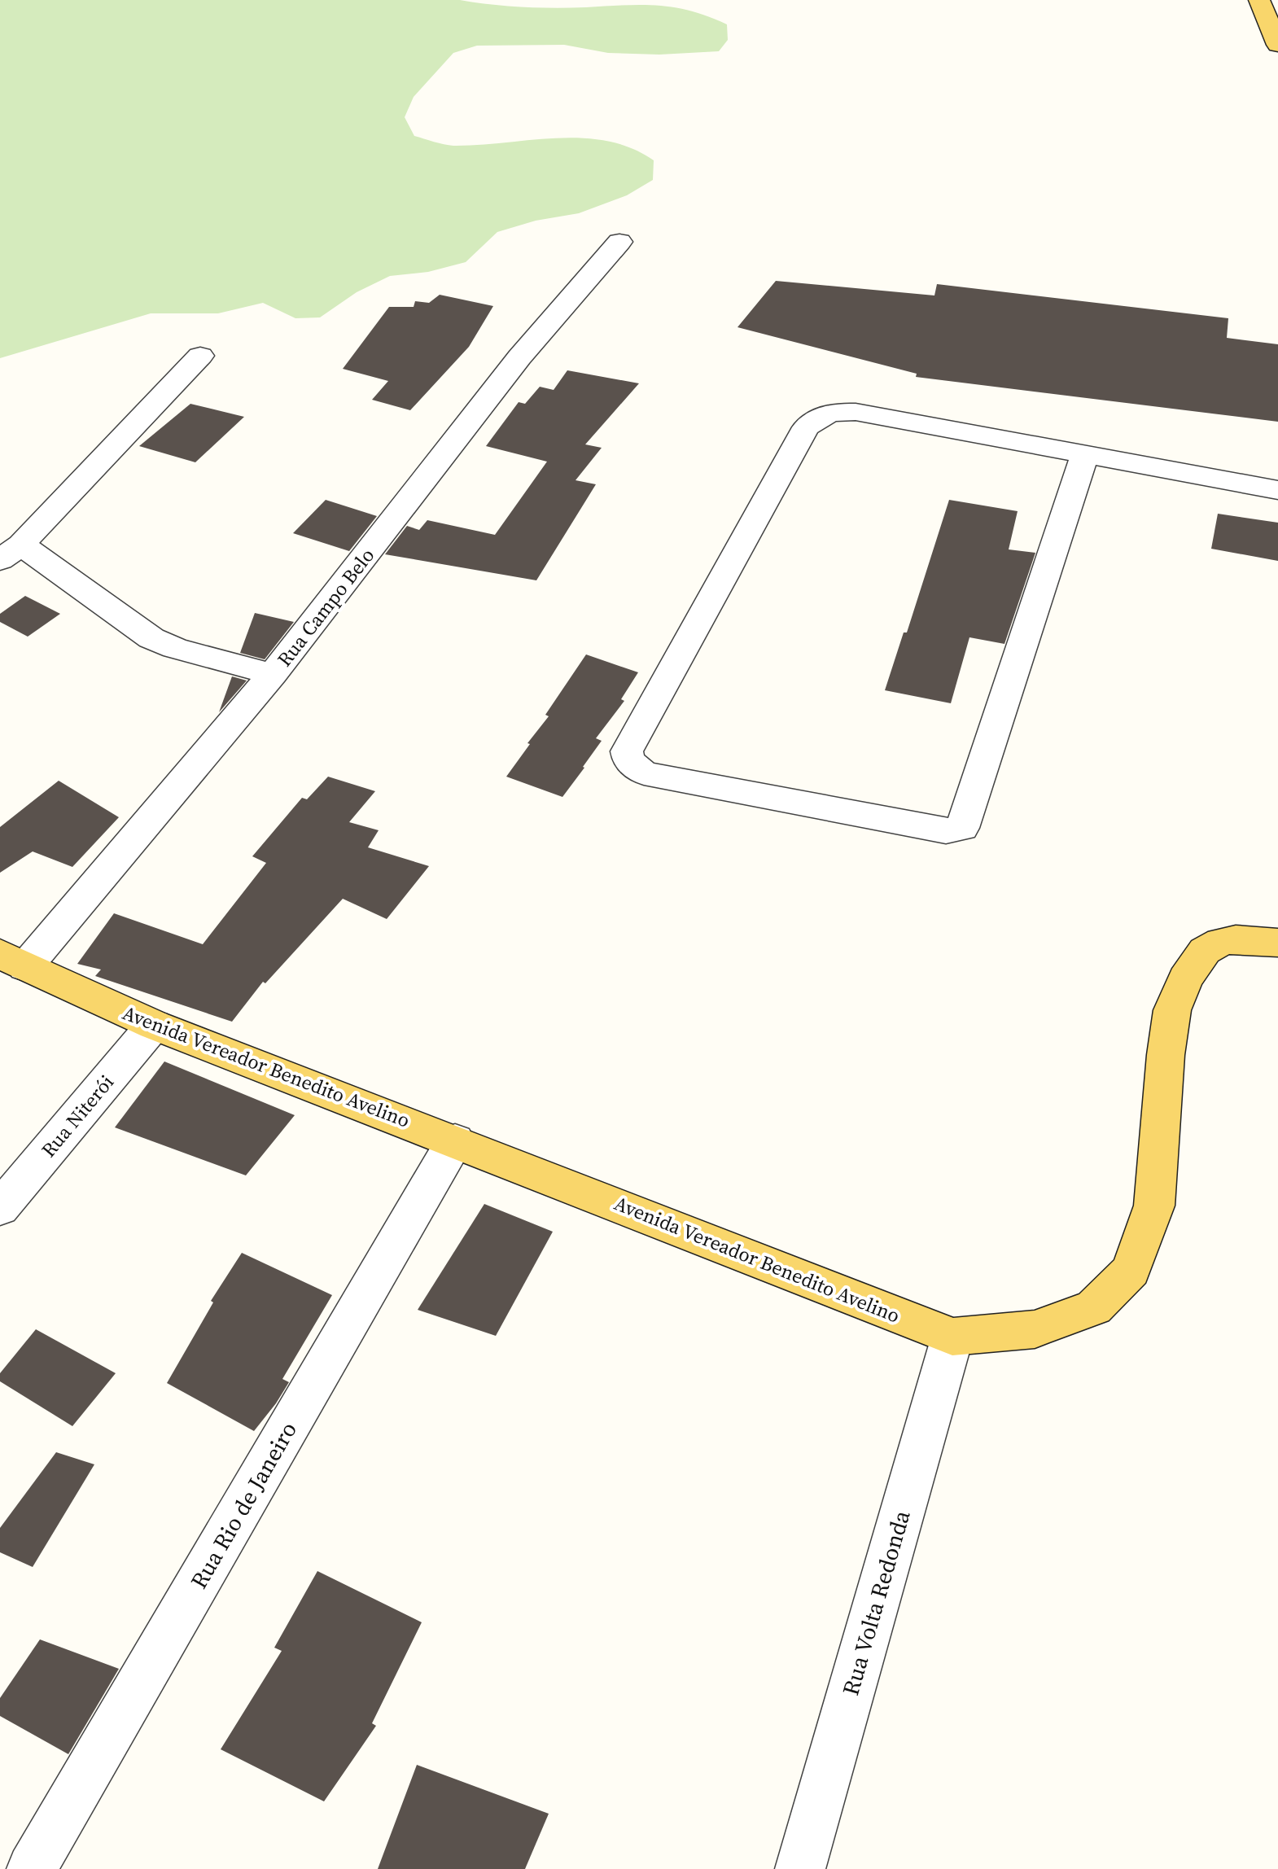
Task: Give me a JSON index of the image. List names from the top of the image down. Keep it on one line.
{"streets":{"main road":["Avenida Vereador Benedito Avelino"],"street":["Rua Campo Belo","Rua Niterói","Rua Rio de Janeiro","Rua Volta Redonda"]},"crossings":[["Rua Campo Belo","Avenida Vereador Benedito Avelino"],["Avenida Vereador Benedito Avelino","Rua Niterói"],["Avenida Vereador Benedito Avelino","Rua Rio de Janeiro"],["Avenida Vereador Benedito Avelino","Rua Volta Redonda"]]}
